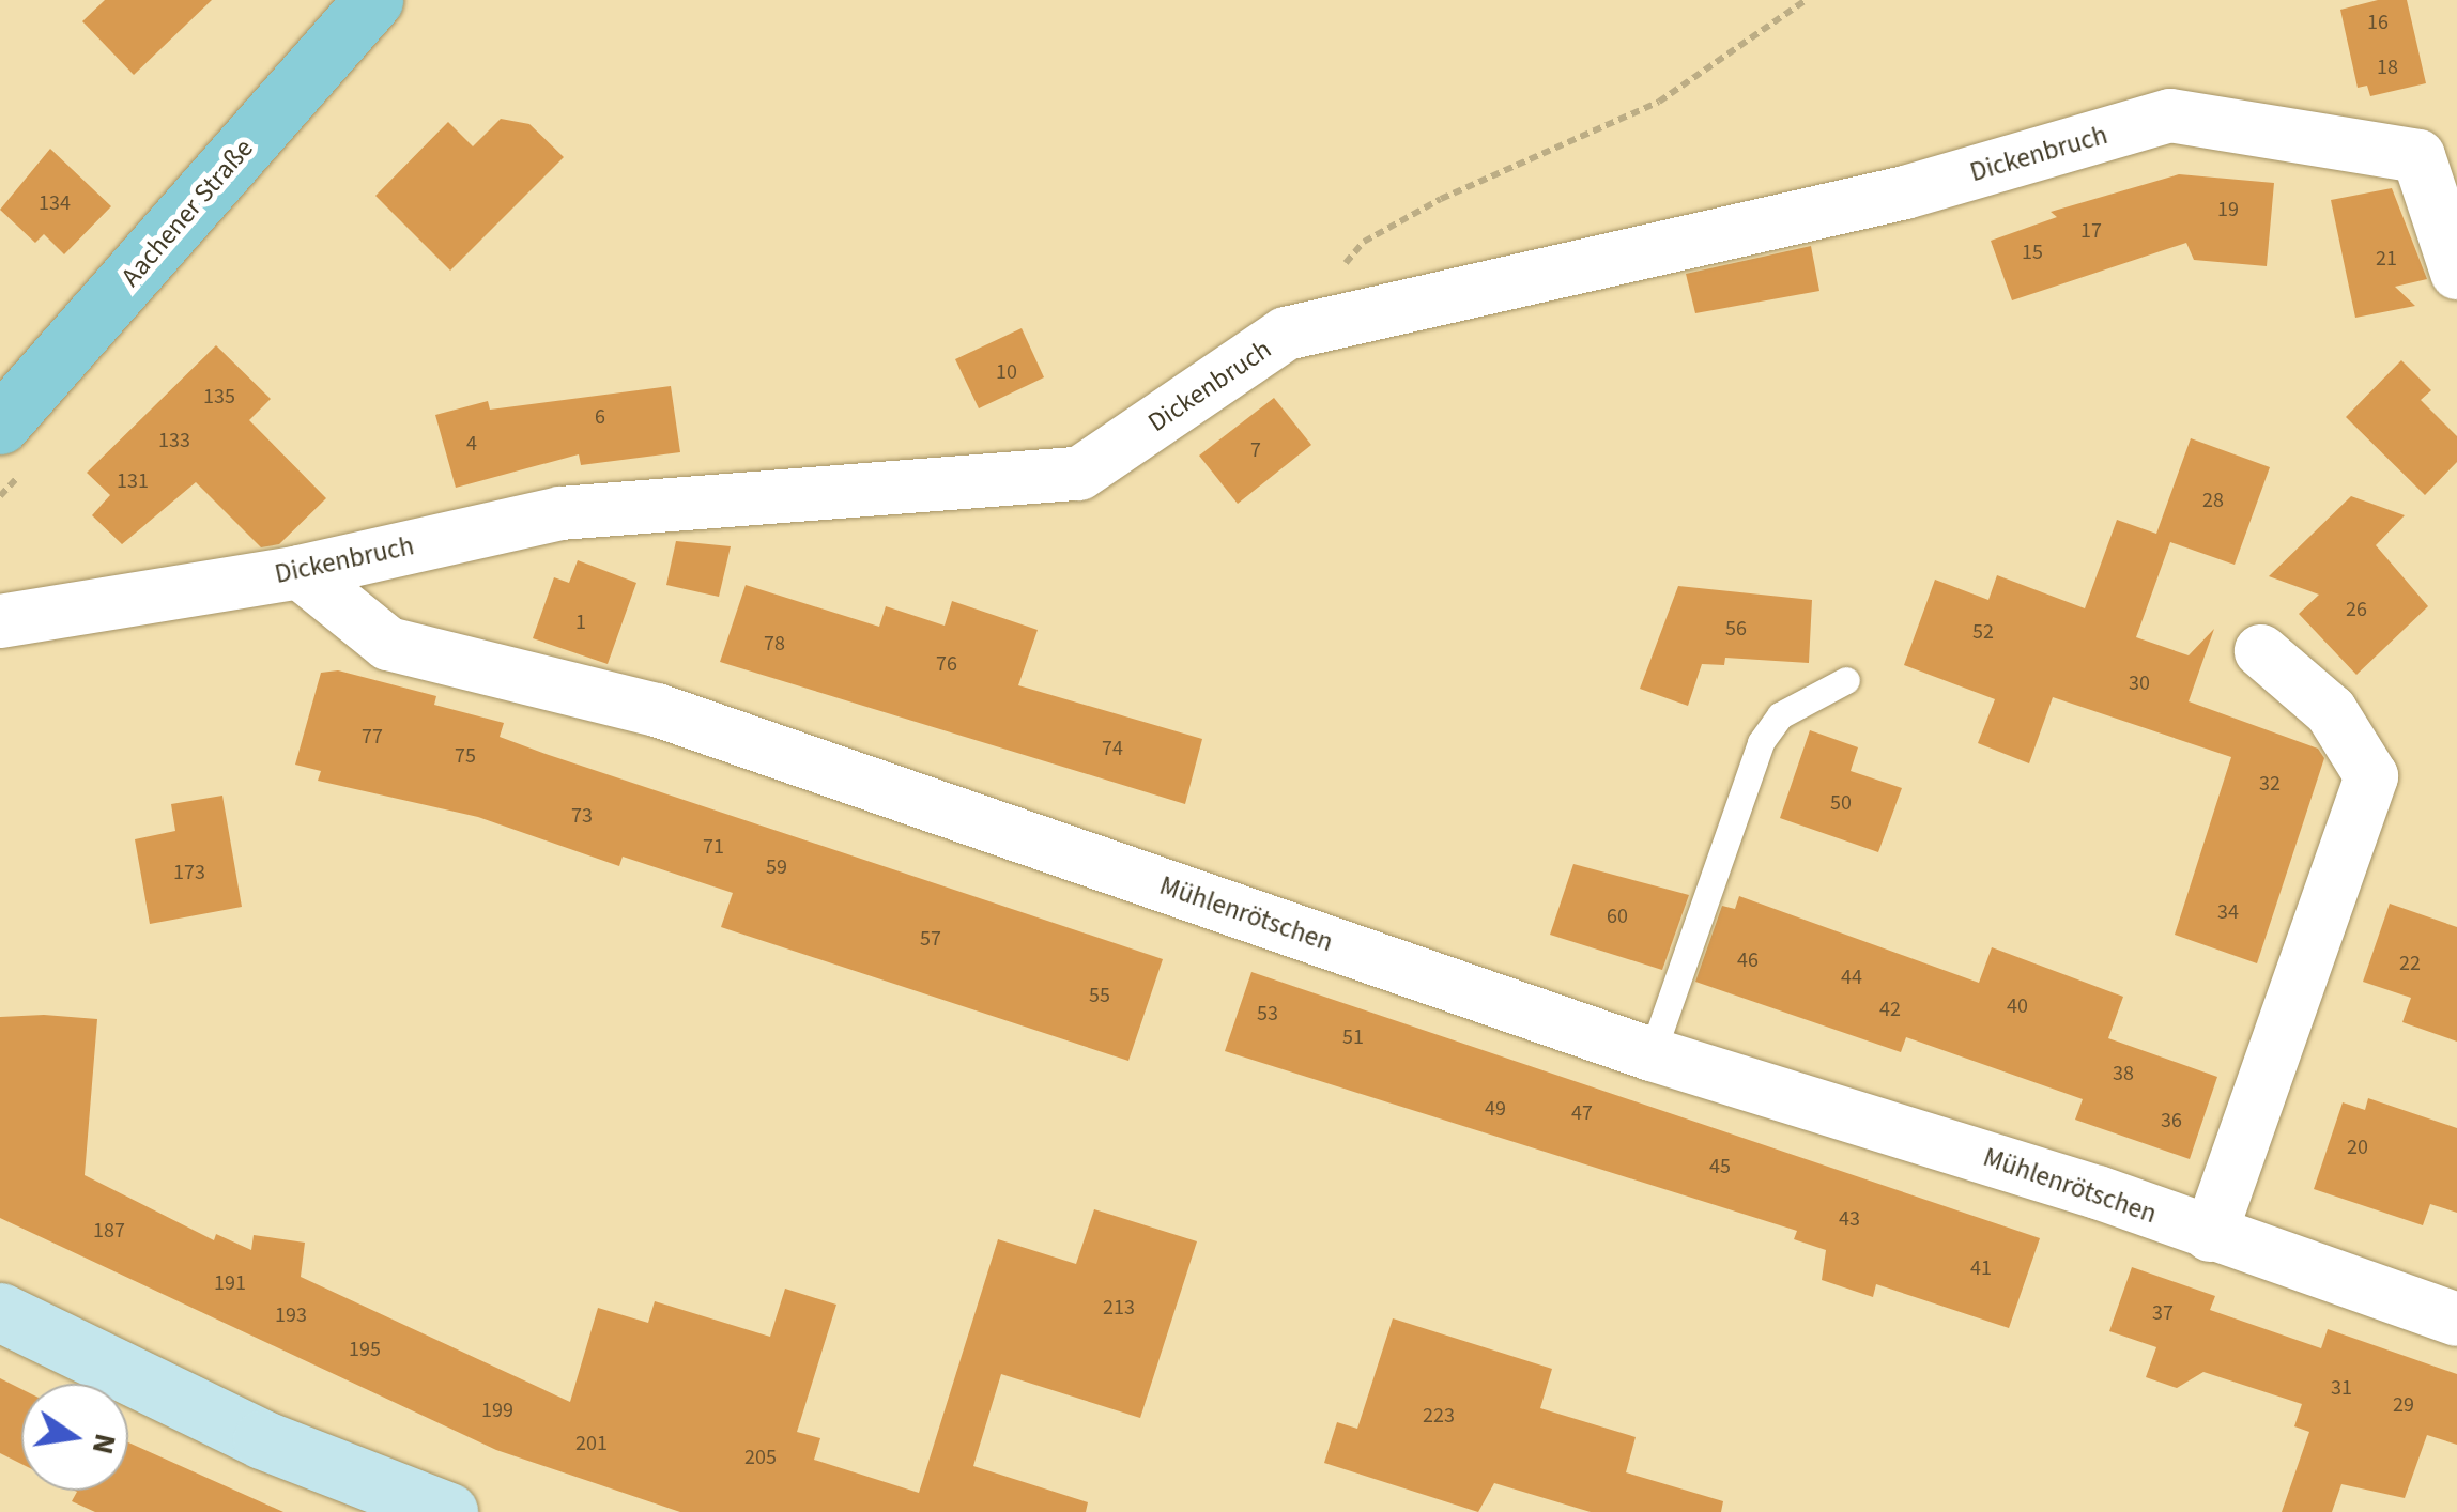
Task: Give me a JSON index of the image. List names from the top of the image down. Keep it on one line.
{"streets":{"main road":["Aachener Straße"],"street":["Dickenbruch","Mühlenrötschen"]},"crossings":[["Dickenbruch","Mühlenrötschen"]],"house_numbers":["16","18","134","19","17","15","21","10","135","6","133","4","7","131","28","26","1","56","52","78","76","30","77","74","75","32","50","73","71","59","173","34","60","57","46","22","44","55","40","42","53","51","38","49","47","36","20","45","43","187","41","191","213","37","193","195","31","29","199","223","201","205"],"north":"right"}
